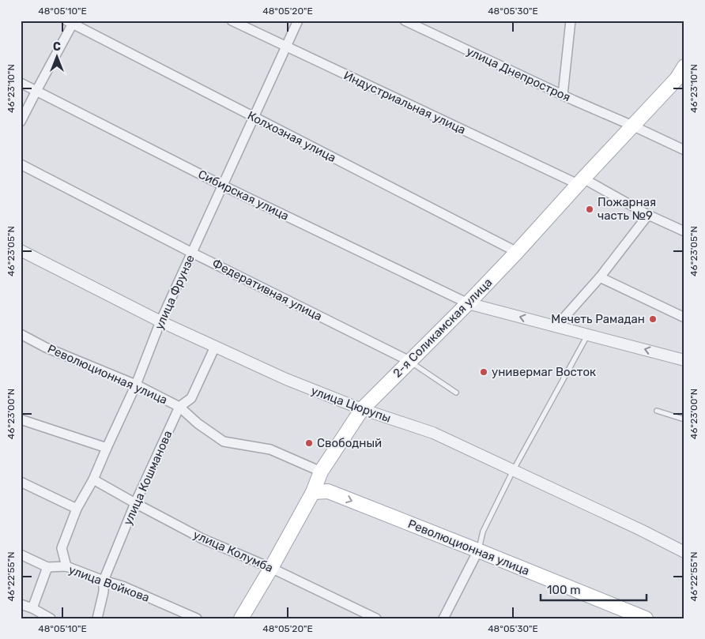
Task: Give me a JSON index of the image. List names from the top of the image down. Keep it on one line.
{"streets":{"main road":["2-я Соликамская улица","Революционная улица"],"street":["улица Днепростроя","Индустриальная улица","Колхозная улица","Сибирская улица","Федеративная улица","улица Фрунзе","улица Цюрупы","улица Кошманова","улица Колумба","улица Войкова"]},"crossings":[["улица Днепростроя","2-я Соликамская улица"],["Индустриальная улица","улица Фрунзе"],["Индустриальная улица","2-я Соликамская улица"],["Колхозная улица","улица Фрунзе"],["Колхозная улица","2-я Соликамская улица"],["Сибирская улица","улица Фрунзе"],["Сибирская улица","2-я Соликамская улица"],["Федеративная улица","улица Фрунзе"],["Федеративная улица","2-я Соликамская улица"],["улица Фрунзе","Революционная улица"],["улица Фрунзе","улица Цюрупы"],["улица Фрунзе","улица Колумба"],["улица Фрунзе","улица Войкова"],["2-я Соликамская улица","Революционная улица"],["2-я Соликамская улица","улица Цюрупы"],["2-я Соликамская улица","улица Колумба"],["Революционная улица","улица Кошманова"],["улица Цюрупы","улица Кошманова"],["улица Кошманова","улица Колумба"],["улица Кошманова","улица Войкова"]],"places":["Пожарная часть №9","Мечеть Рамадан","универмаг Восток","Свободный"],"scale_bar":"100 m","north":"top","coordinates":["48°05'10\"E","48°05'20\"E","48°05'30\"E","46°23'10\"N","46°23'05\"N","46°23'00\"N","46°22'55\"N"]}
